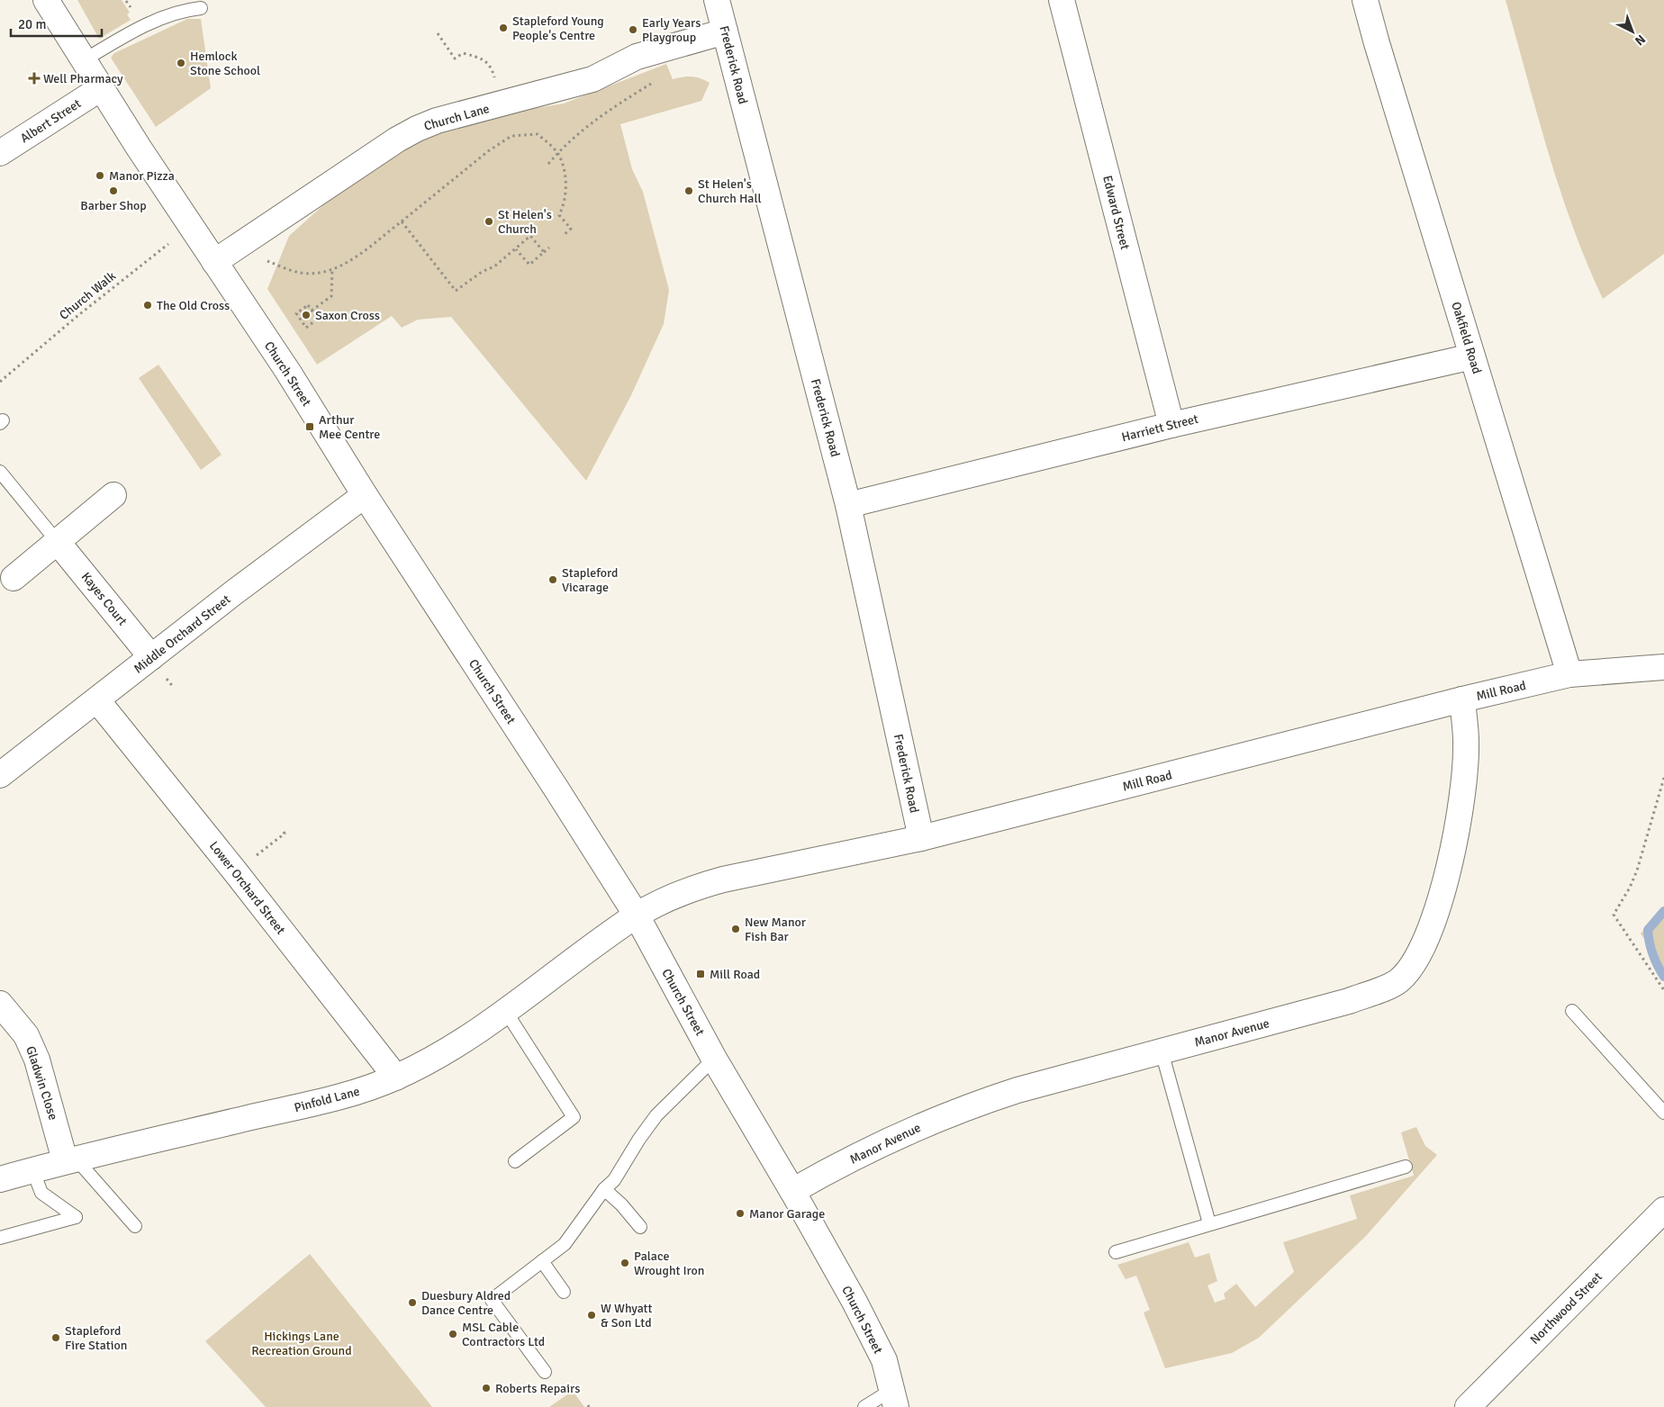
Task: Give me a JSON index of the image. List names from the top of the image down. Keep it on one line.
{"streets":{"street":["Frederick Road","Church Lane","Albert Street","Edward Street","Oakfield Road","Church Street","Harriett Street","Kayes Court","Middle Orchard Street","Mill Road","Lower Orchard Street","Manor Avenue","Gladwin Close","Pinfold Lane","Northwood Street"],"path":["Church Walk"]},"crossings":[["Frederick Road","Church Lane"],["Frederick Road","Harriett Street"],["Frederick Road","Mill Road"],["Church Lane","Church Street"],["Albert Street","Church Street"],["Edward Street","Harriett Street"],["Church Walk","Church Street"],["Oakfield Road","Harriett Street"],["Oakfield Road","Mill Road"],["Church Street","Middle Orchard Street"],["Church Street","Mill Road"],["Church Street","Manor Avenue"],["Church Street","Pinfold Lane"],["Kayes Court","Middle Orchard Street"],["Middle Orchard Street","Lower Orchard Street"],["Mill Road","Manor Avenue"],["Mill Road","Pinfold Lane"],["Lower Orchard Street","Pinfold Lane"],["Gladwin Close","Pinfold Lane"]],"parks":["Hickings Lane Recreation Ground"],"places":{"other":["Stapleford Young People's Centre","Early Years Playgroup","Hemlock Stone School","Manor Pizza","Barber Shop","St Helen's Church Hall","St Helen's Church","The Old Cross","Saxon Cross","Stapleford Vicarage","New Manor Fish Bar","Manor Garage","Palace Wrought Iron","Duesbury Aldred Dance Centre","W Whyatt & Son Ltd","MSL Cable Contractors Ltd","Stapleford Fire Station","Roberts Repairs"],"health":["Well Pharmacy"],"transit":["Arthur Mee Centre","Mill Road"]},"scale_bar":"20 m","north":"bottom right"}
